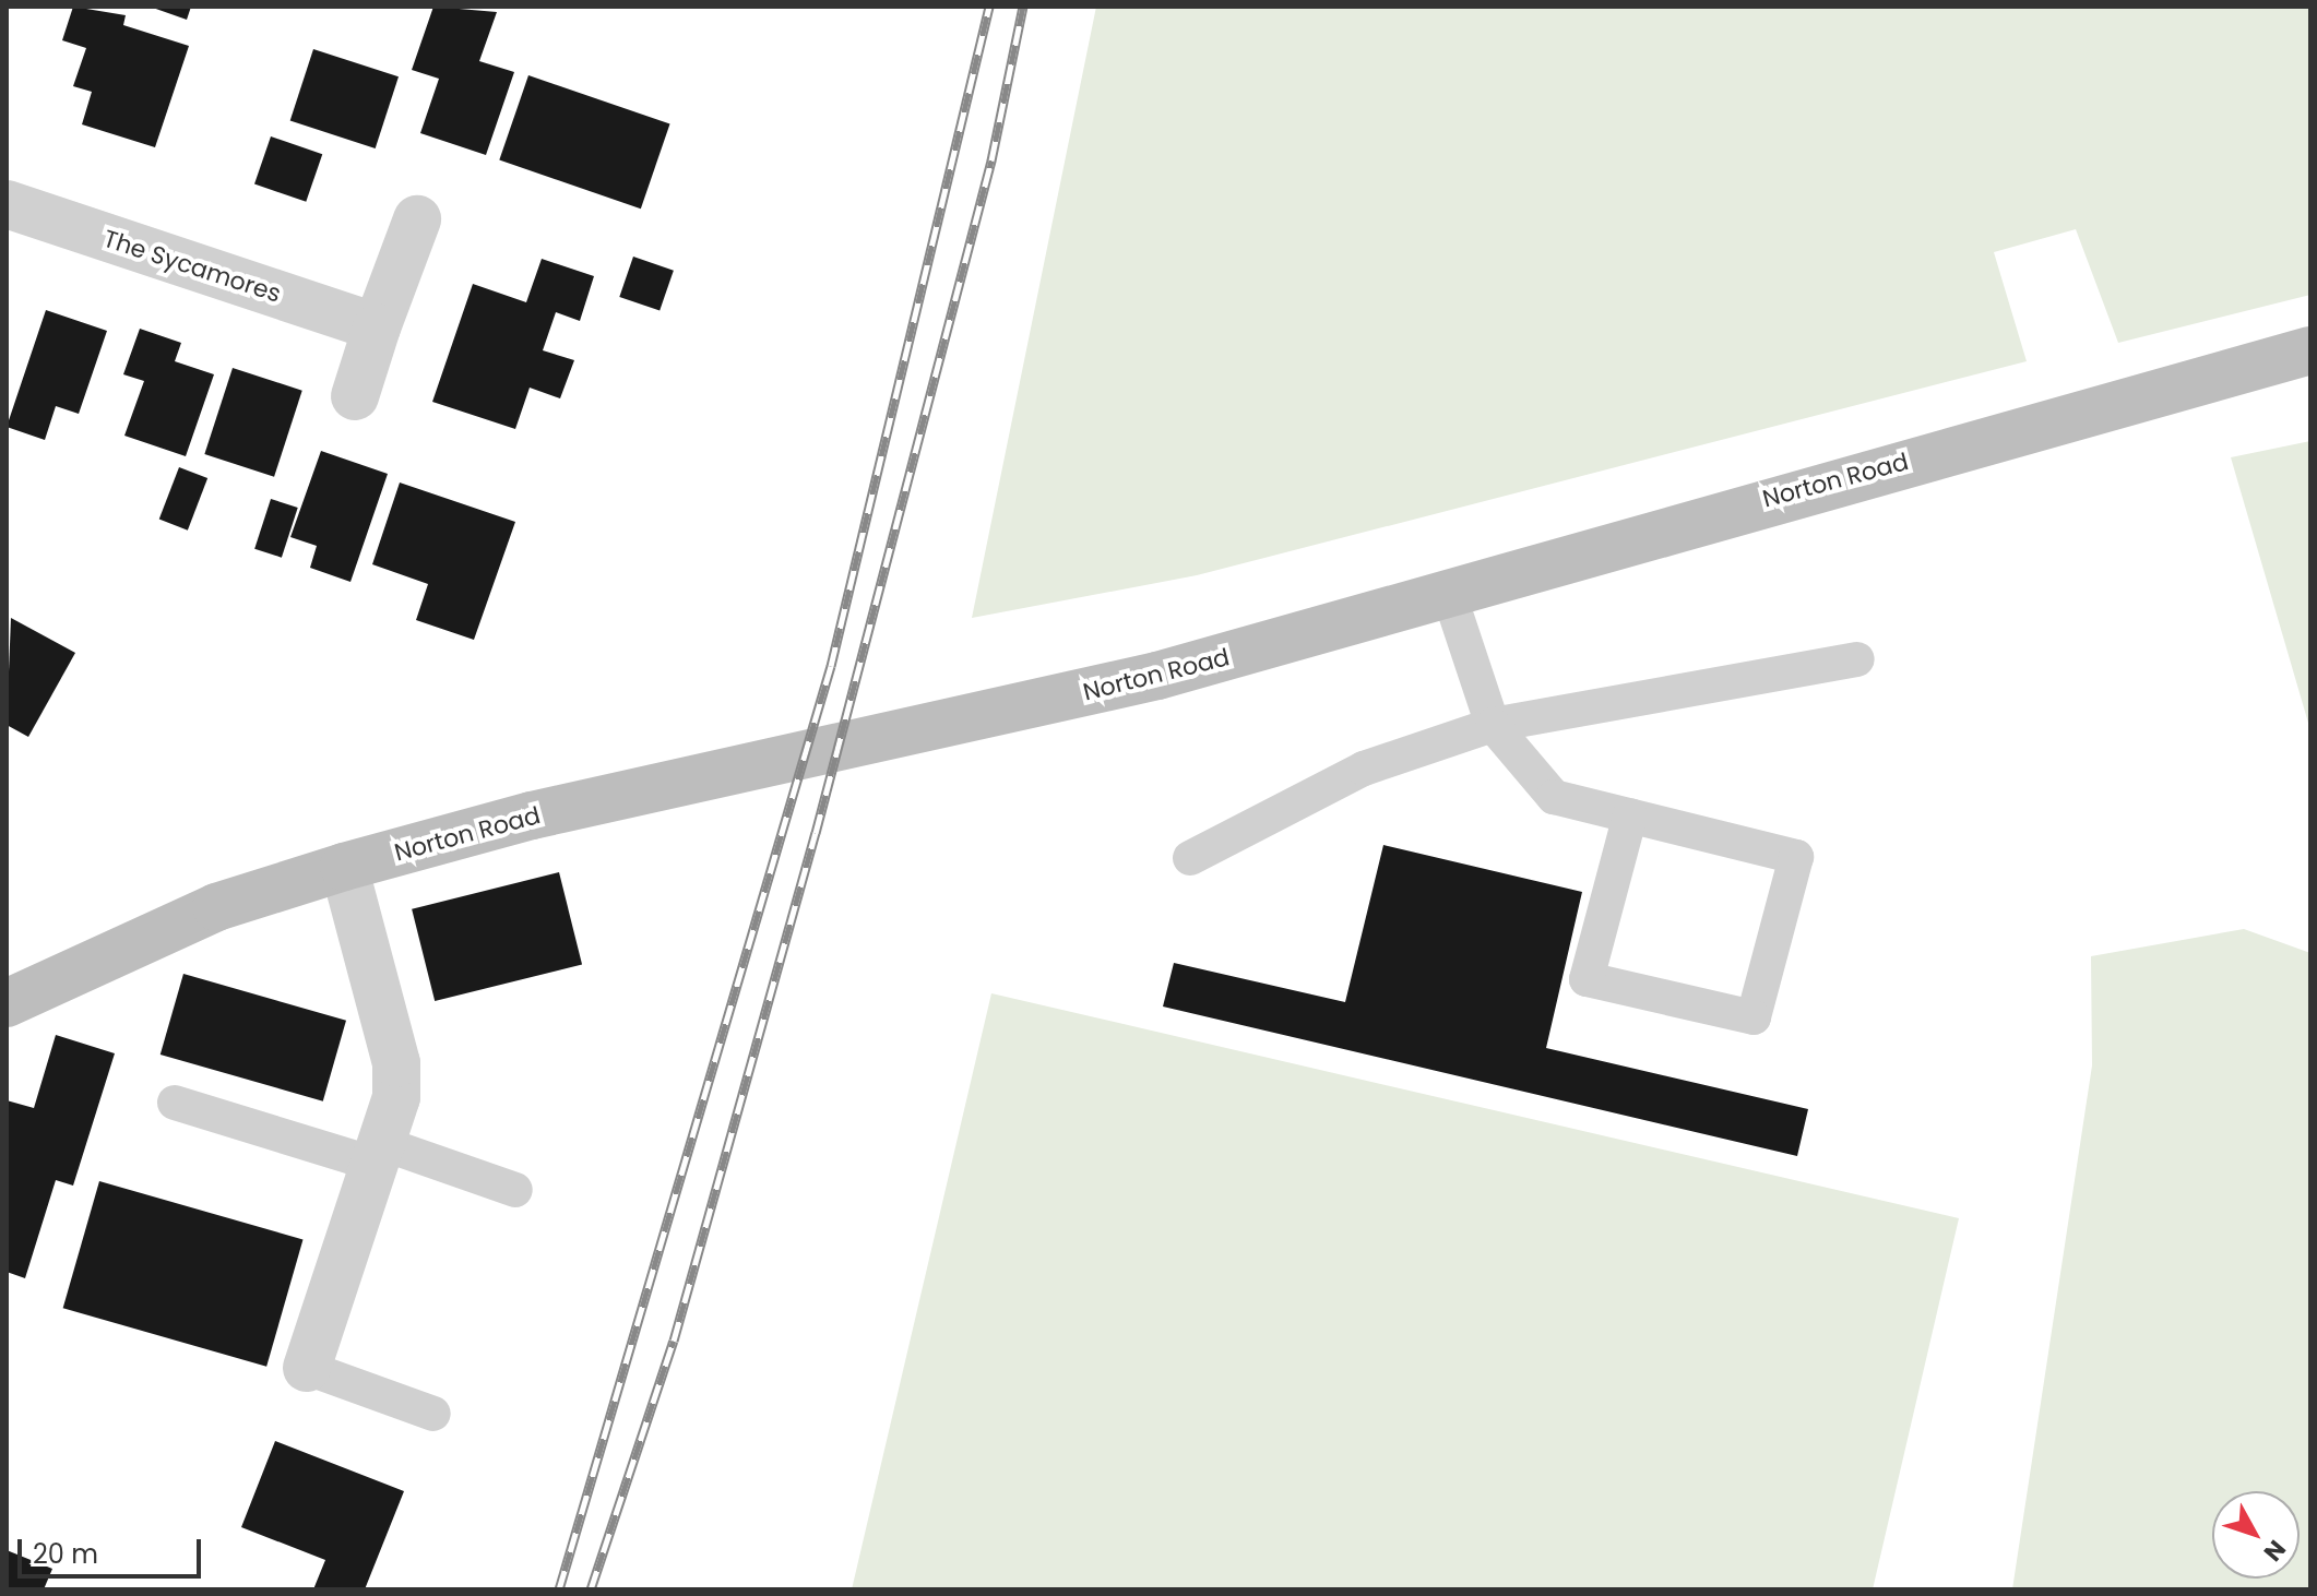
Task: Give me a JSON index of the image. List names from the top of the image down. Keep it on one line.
{"streets":{"street":["The Sycamores","Norton Road"]},"scale_bar":"20 m","north":"bottom right"}
